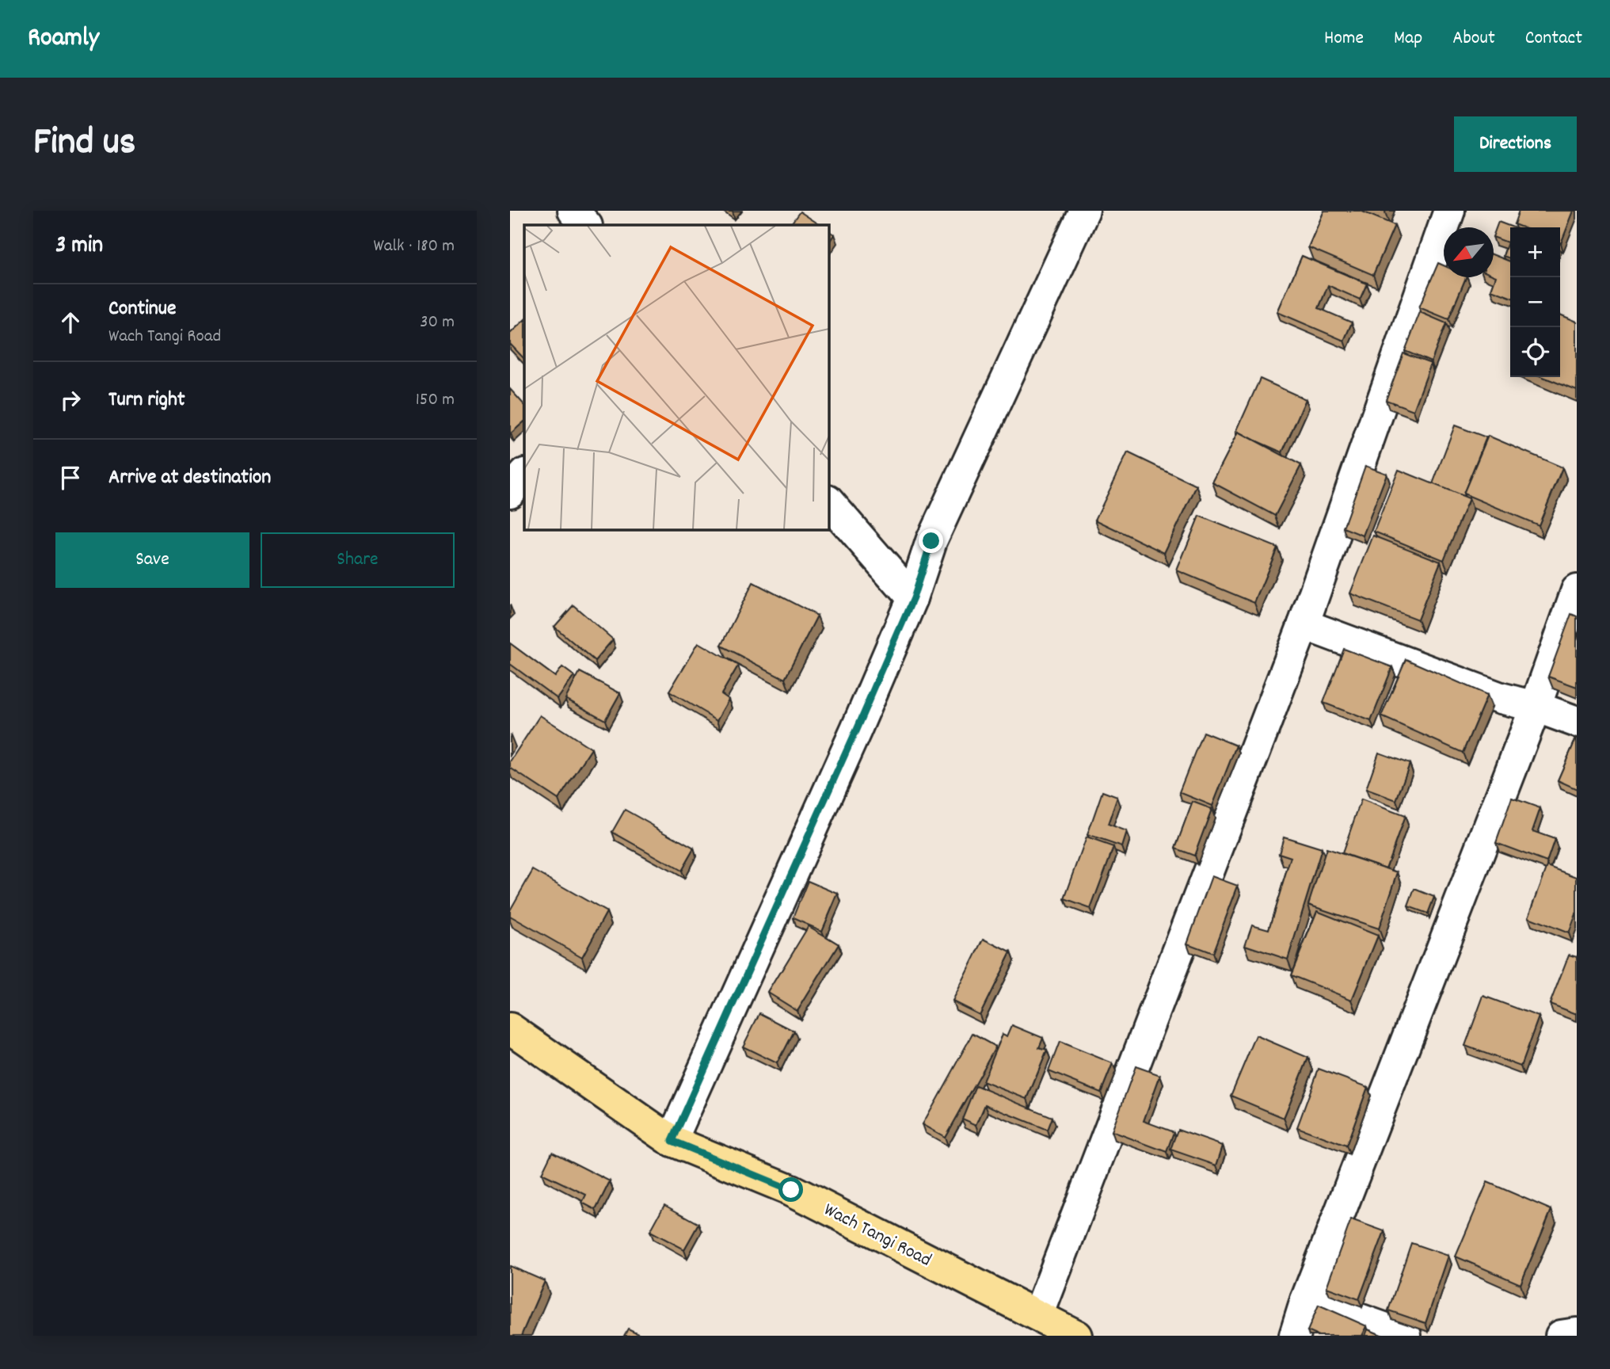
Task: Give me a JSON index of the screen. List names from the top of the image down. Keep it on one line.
{"streets":{"main road":["Wach Tangi Road"]},"north":"bottom left","page":{"header":"Roamly","nav":["Home","Map","About","Contact"],"title":"Find us","buttons":["Directions",["Save","Share"]],"heading":["3 min","Walk · 180 m"],"map_buttons":["+","−"],"list":[["Continue","Wach Tangi Road","30 m"],["Turn right","150 m"],"Arrive at destination"]}}
